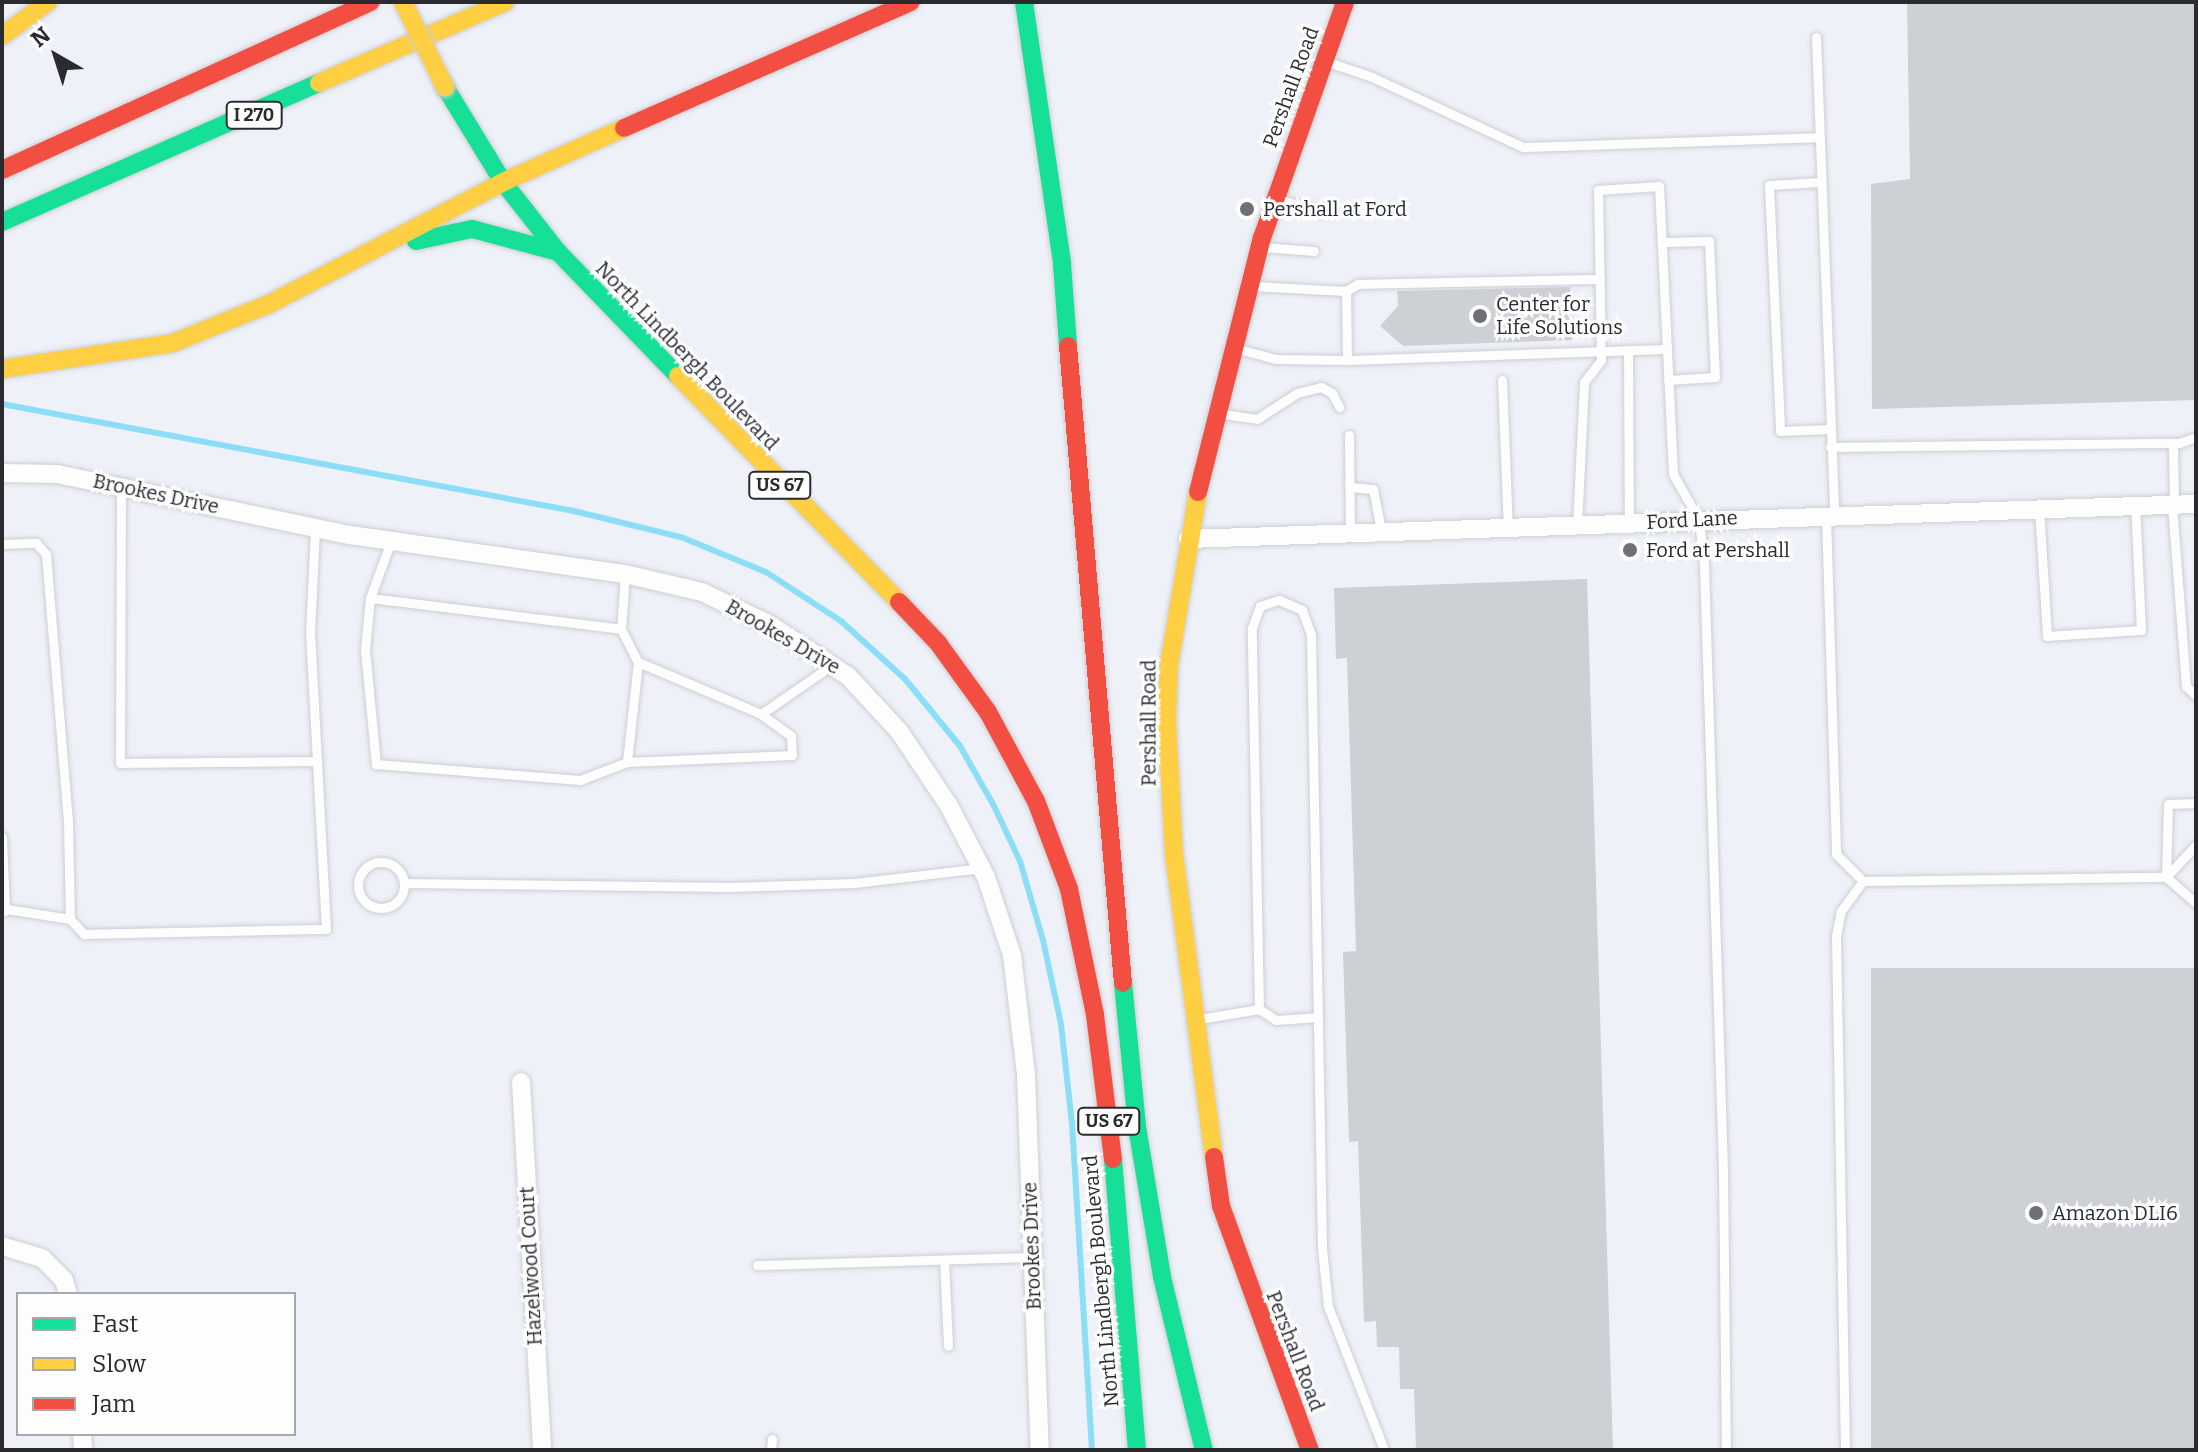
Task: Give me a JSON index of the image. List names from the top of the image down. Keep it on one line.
{"streets":{"main road":["Pershall Road","I 270","North Lindbergh Boulevard","US 67"],"street":["Brookes Drive","Ford Lane","Hazelwood Court"]},"crossings":[["Pershall Road","Ford Lane"]],"places":["Pershall at Ford","Center for Life Solutions","Ford at Pershall","Amazon DLI6"],"legend":["Fast","Slow","Jam"],"north":"top left"}
